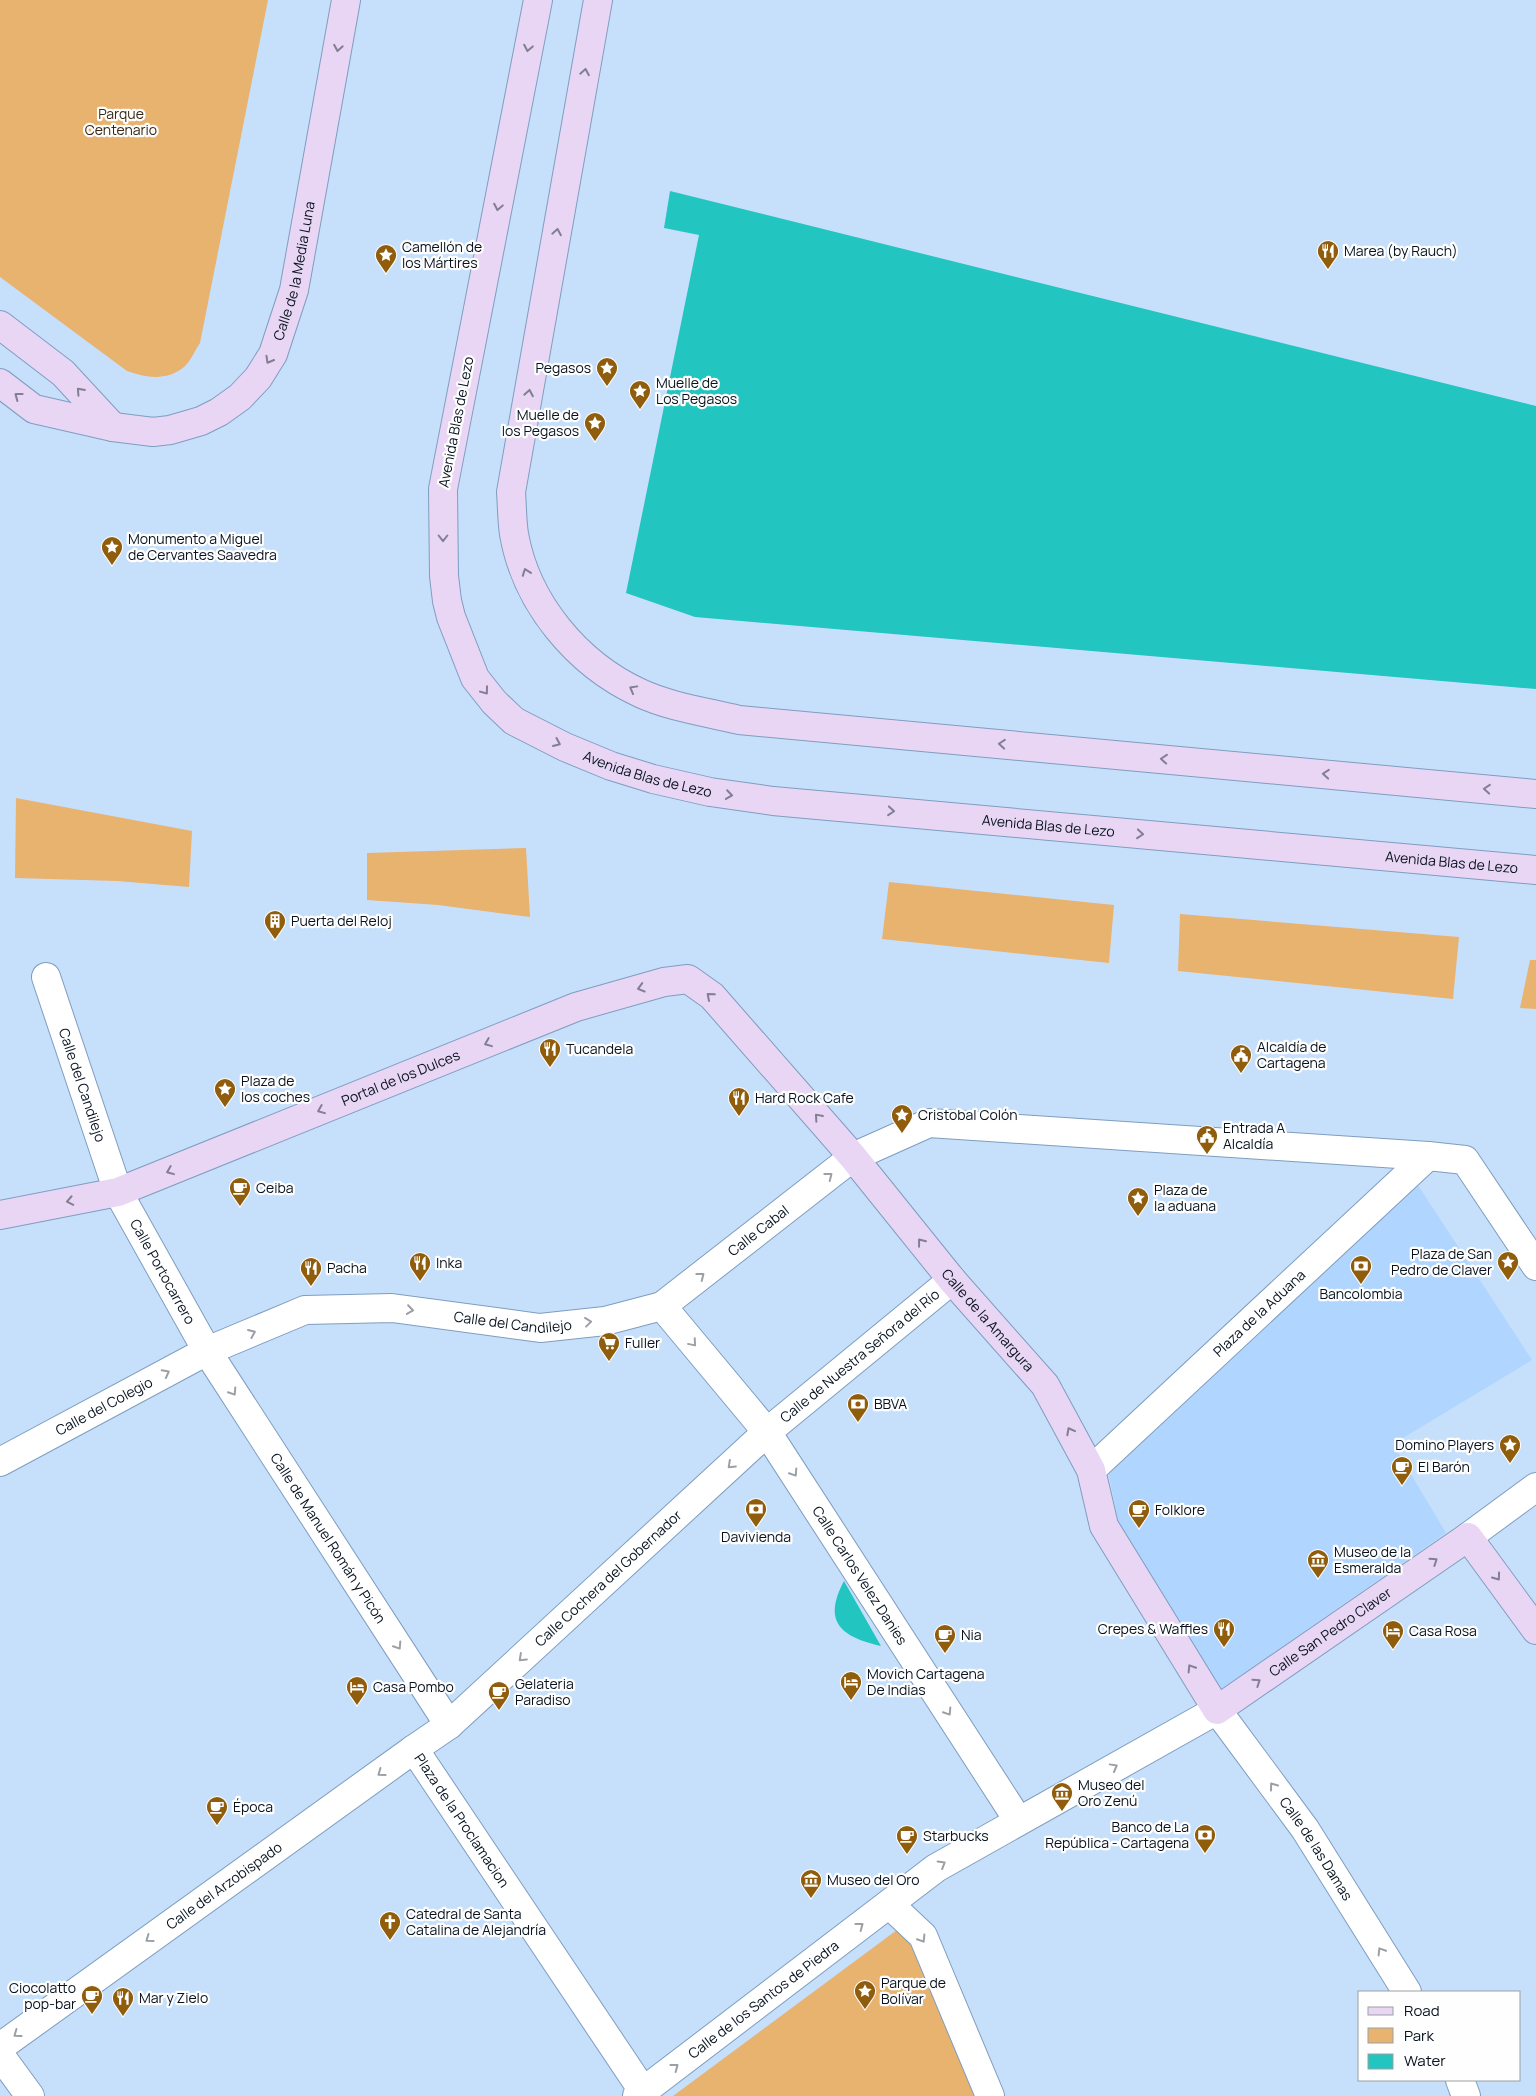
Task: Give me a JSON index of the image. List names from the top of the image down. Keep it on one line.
{"streets":{"main road":["Calle de la Media Luna","Avenida Blas de Lezo","Portal de los Dulces","Calle de la Amargura","Calle San Pedro Claver"],"street":["Calle del Candilejo","Calle Cabal","Calle Portocarrero","Plaza de la Aduana","Calle de Nuestra Señora del Río","Calle del Colegio","Calle de Manuel Román y Picón","Calle Carlos Velez Danies","Calle Cochera del Gobernador","Plaza de la Proclamacion","Calle de las Damas","Calle del Arzobispado","Calle de los Santos de Piedra"]},"crossings":[["Portal de los Dulces","Calle del Candilejo"],["Portal de los Dulces","Calle Portocarrero"],["Portal de los Dulces","Calle de la Amargura"],["Calle del Candilejo","Calle Cabal"],["Calle del Candilejo","Calle Portocarrero"],["Calle del Candilejo","Calle del Colegio"],["Calle del Candilejo","Calle de Manuel Román y Picón"],["Calle Cabal","Plaza de la Aduana"],["Calle Cabal","Calle de la Amargura"],["Calle Portocarrero","Calle del Colegio"],["Calle Portocarrero","Calle de Manuel Román y Picón"],["Plaza de la Aduana","Calle de la Amargura"],["Calle de la Amargura","Calle de Nuestra Señora del Río"],["Calle de la Amargura","Calle San Pedro Claver"],["Calle de la Amargura","Calle de las Damas"],["Calle de la Amargura","Calle de los Santos de Piedra"],["Calle de Nuestra Señora del Río","Calle Carlos Velez Danies"],["Calle de Nuestra Señora del Río","Calle Cochera del Gobernador"],["Calle del Colegio","Calle de Manuel Román y Picón"],["Calle de Manuel Román y Picón","Calle Cochera del Gobernador"],["Calle de Manuel Román y Picón","Calle del Arzobispado"],["Calle Carlos Velez Danies","Calle Cochera del Gobernador"],["Calle Carlos Velez Danies","Calle de los Santos de Piedra"],["Calle Cochera del Gobernador","Calle del Arzobispado"],["Calle San Pedro Claver","Calle de las Damas"],["Calle San Pedro Claver","Calle de los Santos de Piedra"],["Plaza de la Proclamacion","Calle del Arzobispado"],["Plaza de la Proclamacion","Calle de los Santos de Piedra"],["Calle de las Damas","Calle de los Santos de Piedra"]],"one_way":["Portal de los Dulces","Calle del Candilejo","Calle de la Amargura","Calle del Colegio","Calle de Manuel Román y Picón","Calle Carlos Velez Danies","Calle Cochera del Gobernador","Calle San Pedro Claver","Calle de las Damas","Calle del Arzobispado","Calle de los Santos de Piedra"],"parks":["Parque Centenario"],"places":{"restaurant":["Marea (by Rauch)","Tucandela","Hard Rock Cafe","Inka","Pacha","Crepes & Waffles","Mar y Zielo"],"place":["Camellón de los Mártires","Pegasos","Muelle de Los Pegasos","Muelle de los Pegasos","Monumento a Miguel de Cervantes Saavedra","Plaza de los coches","Cristobal Colón","Plaza de la aduana","Plaza de San Pedro de Claver","Domino Players","Parque de Bolívar"],"building":["Puerta del Reloj"],"public building":["Alcaldía de Cartagena","Entrada A Alcaldía"],"cafe":["Ceiba","El Barón","Folklore","Nia","Gelateria Paradiso","Época","Starbucks","Ciocolatto pop-bar"],"bank":["Bancolombia","BBVA","Davivienda","Banco de La República - Cartagena"],"supermarket":["Fuller"],"museum":["Museo de la Esmeralda","Museo del Oro Zenú","Museo del Oro"],"hotel":["Casa Rosa","Movich Cartagena De Indias","Casa Pombo"],"church":["Catedral de Santa Catalina de Alejandría"]},"legend":["Road","Park","Water"]}
